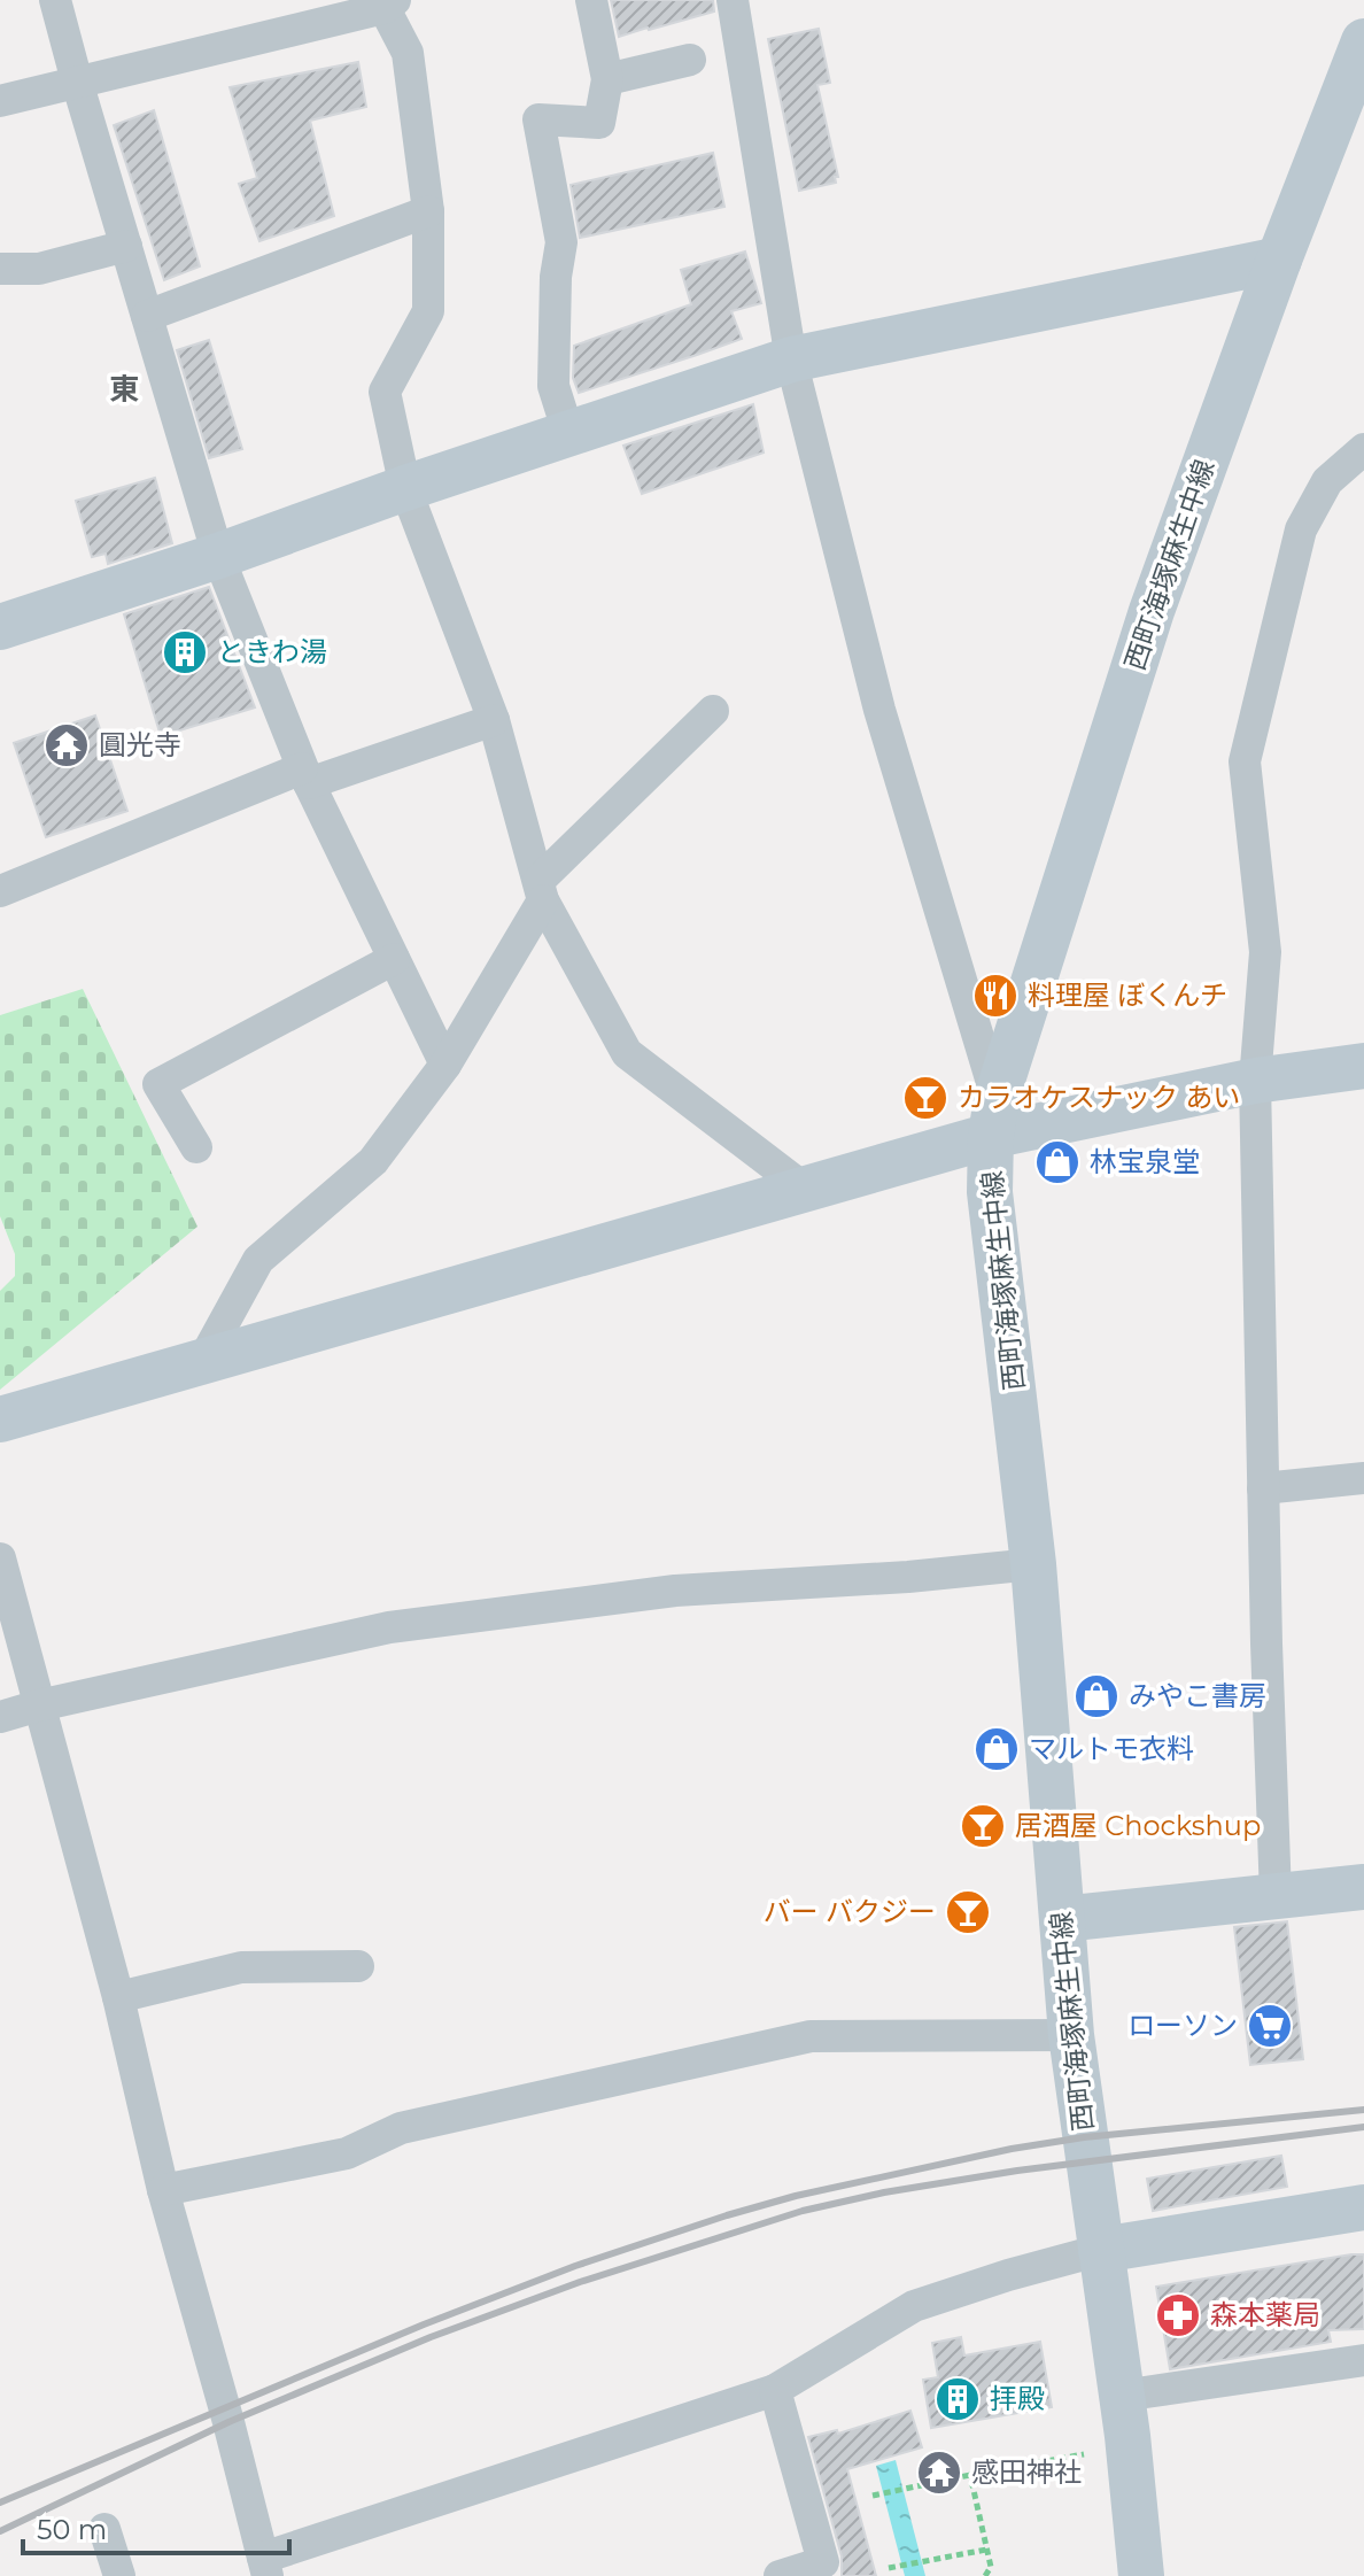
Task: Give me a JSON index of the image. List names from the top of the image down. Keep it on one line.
{"streets":{"street":["西町海塚麻生中線"]},"districts":["東"],"places":{"building":["ときわ湯","拝殿"],"temple":["圓光寺","感田神社"],"restaurant":["料理屋 ぼくんチ"],"bar":["カラオケスナック あい","居酒屋 Chockshup","バー バクジー"],"shop":["林宝泉堂","みやこ書房","マルトモ衣料"],"supermarket":["ローソン"],"pharmacy":["森本薬局"]},"scale_bar":"50 m"}
